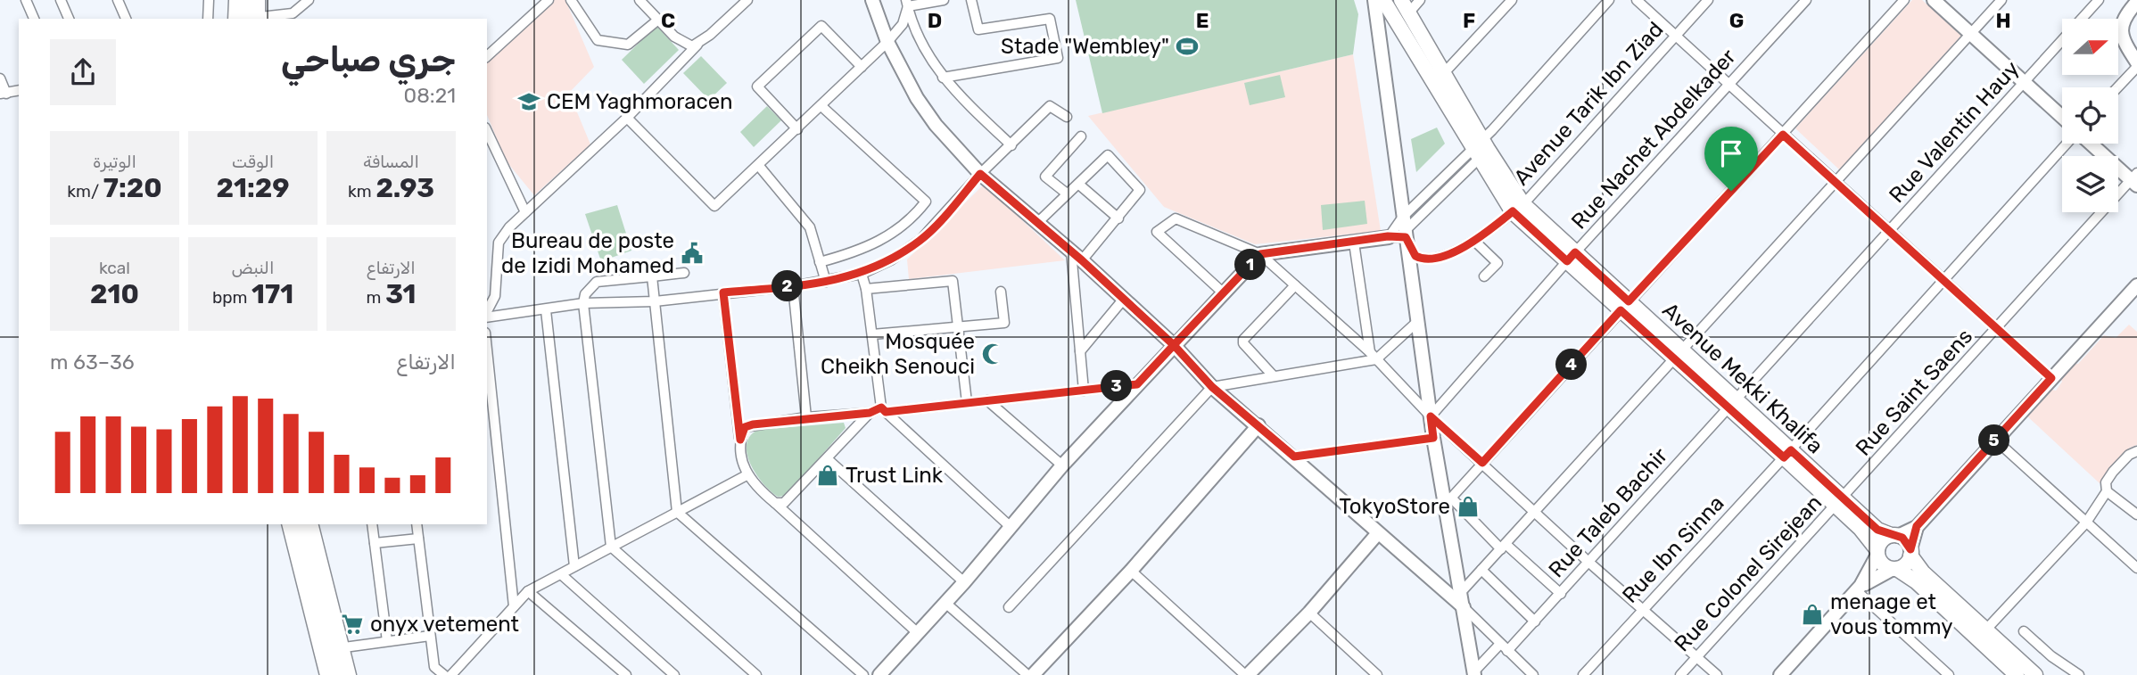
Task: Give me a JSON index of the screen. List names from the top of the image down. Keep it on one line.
{"streets":{"main road":["Avenue Mekki Khalifa"],"street":["Avenue Tarik Ibn Ziad","Rue Valentin Hauy","Rue Nachet Abdelkader","Rue Saint Saens","Rue Taleb Bachir","Rue Ibn Sinna","Rue Colonel Sirejean"]},"crossings":[["Avenue Tarik Ibn Ziad","Avenue Mekki Khalifa"],["Rue Valentin Hauy","Avenue Mekki Khalifa"],["Rue Valentin Hauy","Rue Taleb Bachir"],["Rue Nachet Abdelkader","Avenue Mekki Khalifa"],["Avenue Mekki Khalifa","Rue Saint Saens"],["Avenue Mekki Khalifa","Rue Taleb Bachir"],["Avenue Mekki Khalifa","Rue Ibn Sinna"],["Avenue Mekki Khalifa","Rue Colonel Sirejean"],["Rue Saint Saens","Rue Colonel Sirejean"]],"places":{"sports":["Stade \"Wembley\""],"school or university":["CEM Yaghmoracen"],"public building":["Bureau de poste de Izidi Mohamed"],"mosque":["Mosquée Cheikh Senouci"],"shop":["Trust Link","TokyoStore","menage et vous tommy"],"supermarket":["onyx vetement"]},"north":"right","page":{"heading":["جري صباحي","08:21"],"stats":[["المسافة","2.93 km"],["الوقت","21:29"],["الوتيرة","7:20 /km"],["الارتفاع","31 m"],["النبض","171 bpm"],["kcal","210"]],"pins":["1","2","4","3","5"],"chart":["الارتفاع","36–63 m"]},"grid":{"columns":["C","D","E","F","G","H"]}}
